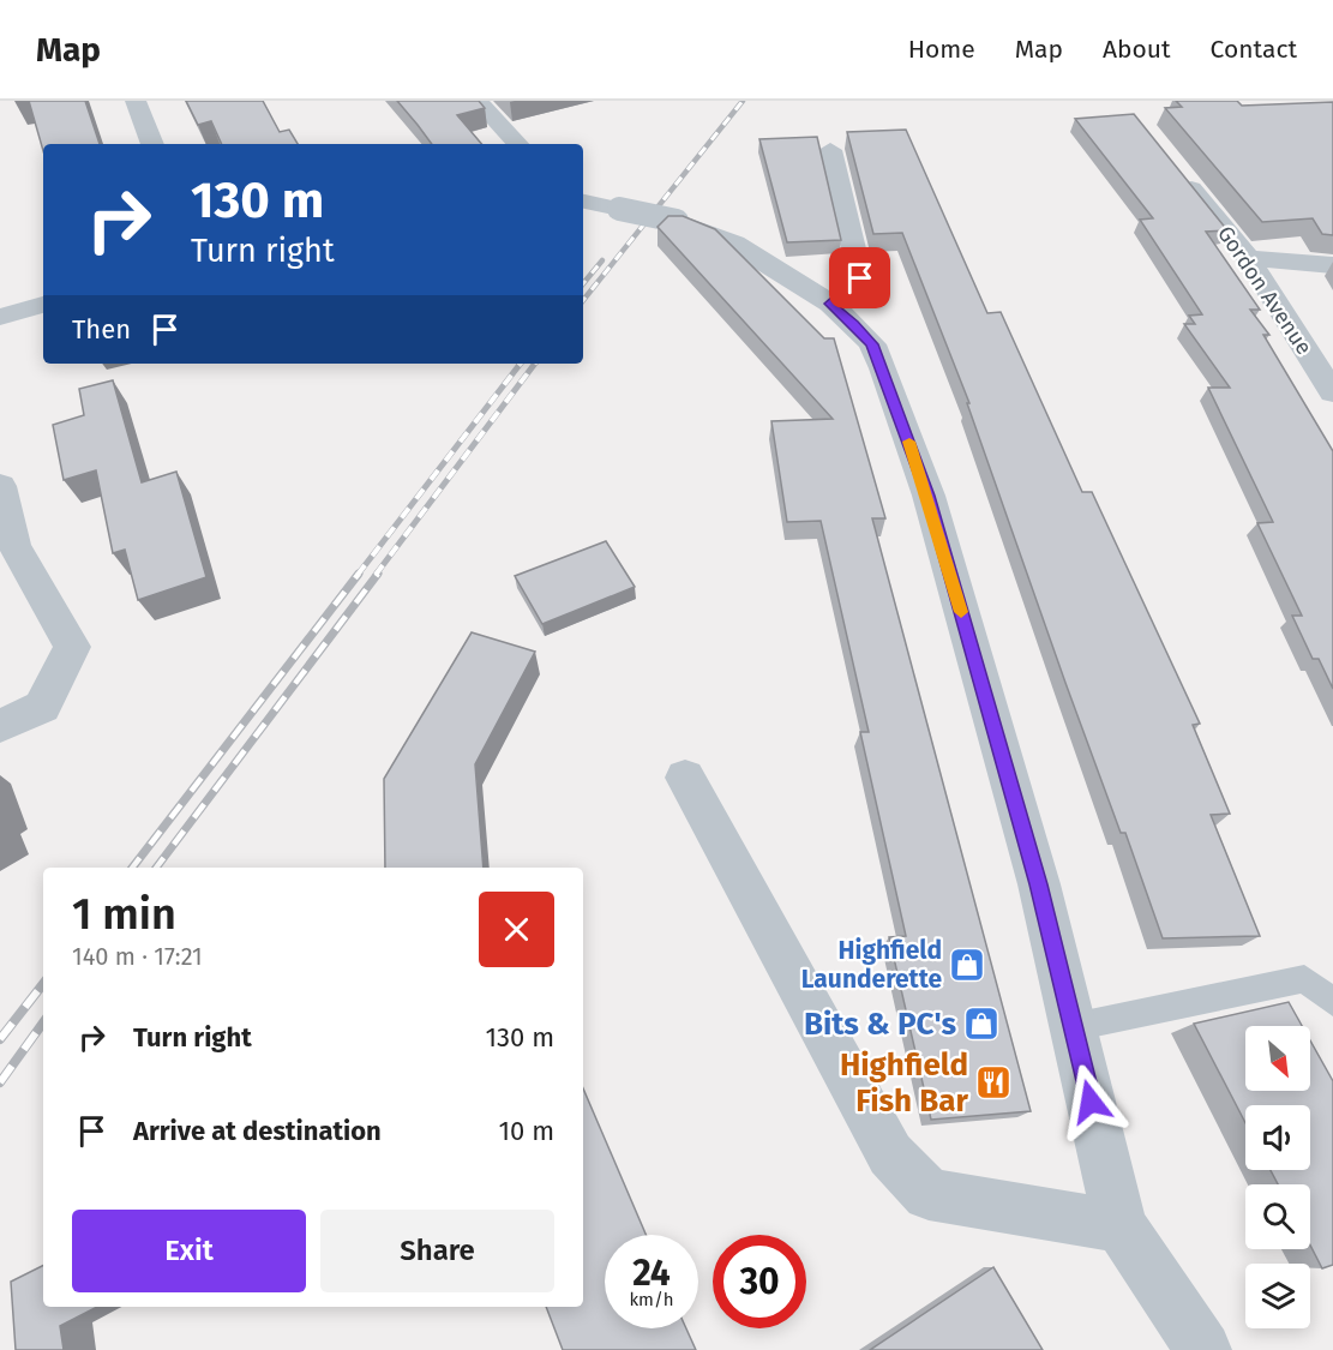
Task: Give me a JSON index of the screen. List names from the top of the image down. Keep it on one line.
{"streets":{"street":["Gordon Avenue"]},"places":{"shop":["Highfield Launderette","Bits & PC's"],"restaurant":["Highfield Fish Bar"]},"north":"bottom right","page":{"header":"Map","nav":["Home","Map","About","Contact"],"turn":["130 m","Turn right"],"then":"Then","heading":["1 min","140 m · 17:21"],"list":[{"name":"Turn right","value":"130 m"},{"name":"Arrive at destination","value":"10 m"}],"buttons":["Exit","Share"],"speed":"24 km/h","limit":"30"}}
